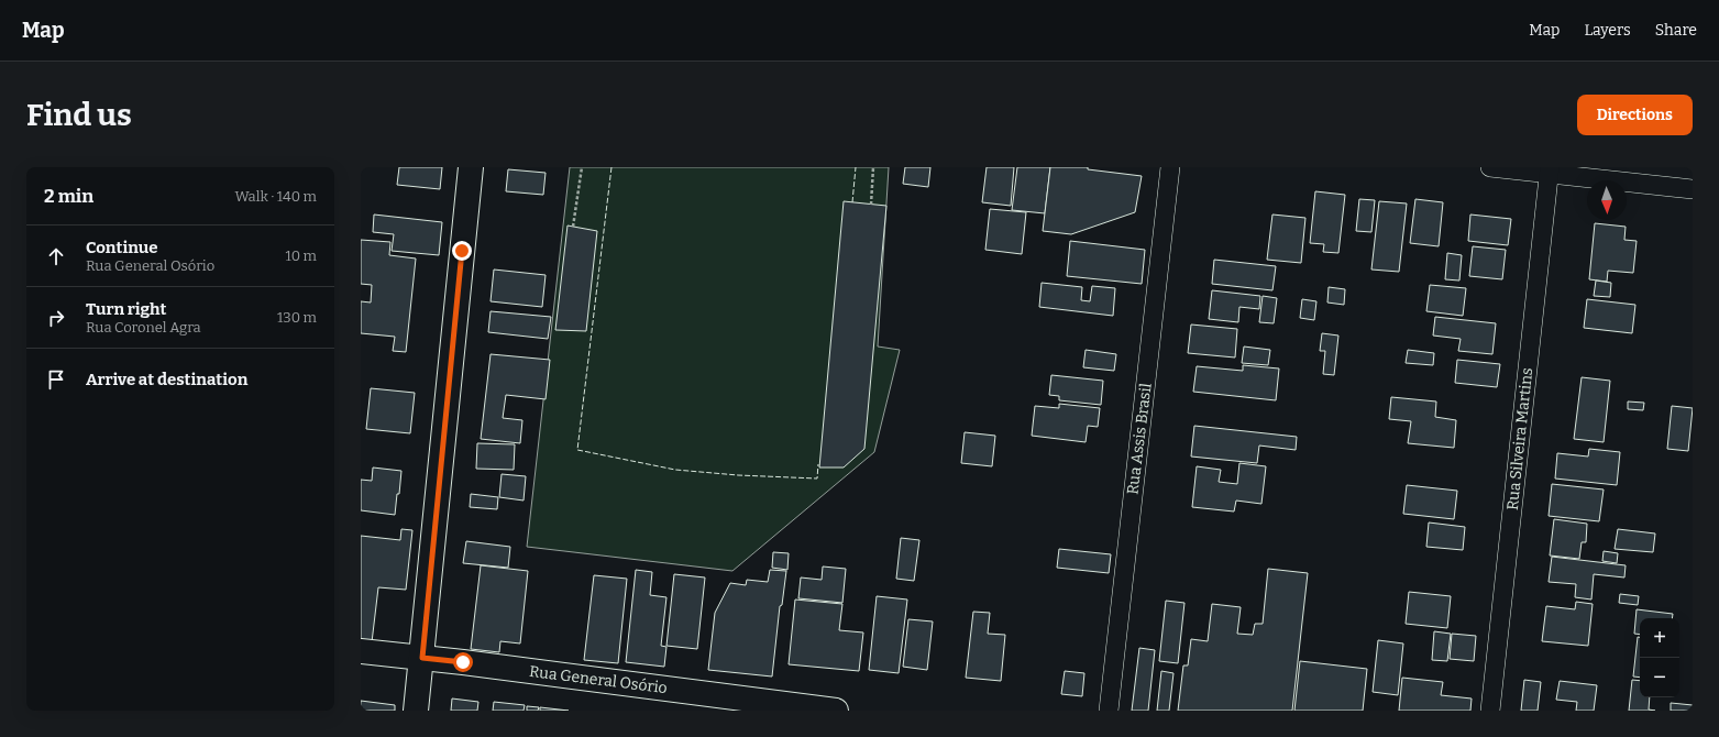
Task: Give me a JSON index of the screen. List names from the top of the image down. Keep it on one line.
{"streets":{"street":["Rua Assis Brasil","Rua Silveira Martins","Rua General Osório"]},"north":"bottom","page":{"header":"Map","nav":["Map","Layers","Share"],"buttons":"Directions","title":"Find us","heading":["2 min","Walk · 140 m"],"list":[["Continue","Rua General Osório","10 m"],["Turn right","Rua Coronel Agra","130 m"],"Arrive at destination"],"map_buttons":["+","−"]}}
